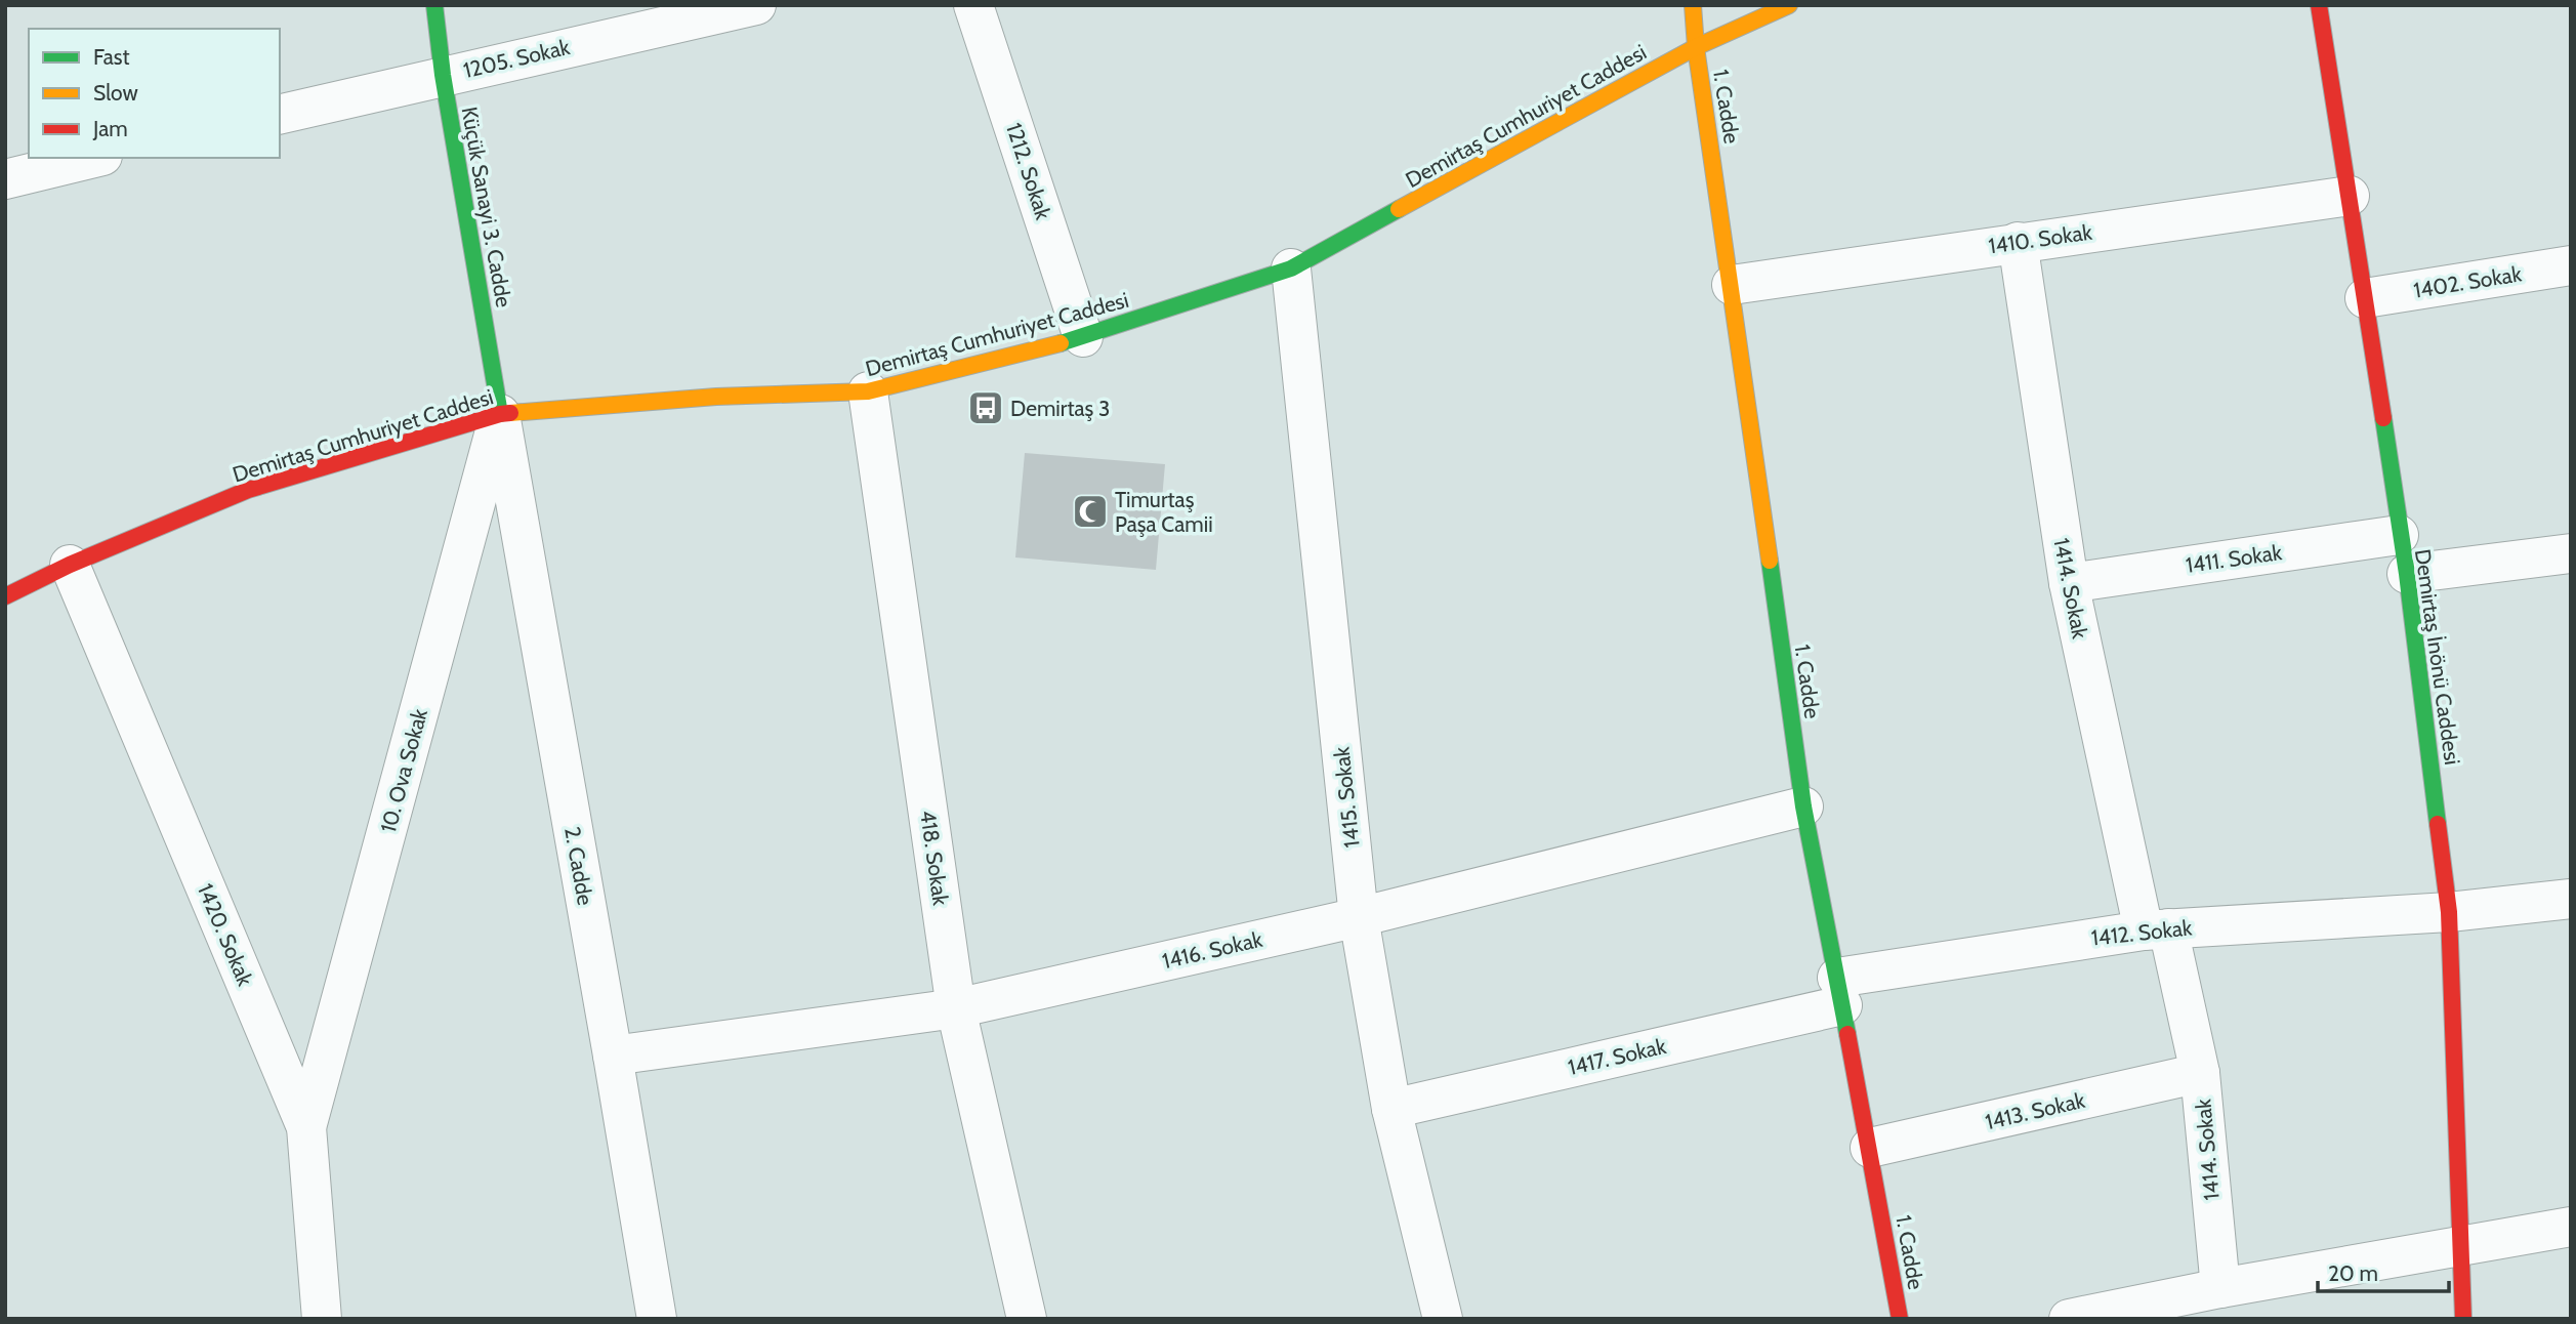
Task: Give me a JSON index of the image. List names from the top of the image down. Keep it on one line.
{"streets":{"main road":["1. Cadde","Demirtaş Cumhuriyet Caddesi","Küçük Sanayi 3. Cadde","Demirtaş İnönü Caddesi"],"street":["1205. Sokak","1212. Sokak","1410. Sokak","1402. Sokak","1411. Sokak","1414. Sokak","10. Ova Sokak","1415. Sokak","418. Sokak","2. Cadde","1412. Sokak","1420. Sokak","1416. Sokak","1417. Sokak","1413. Sokak"]},"crossings":[["1205. Sokak","Küçük Sanayi 3. Cadde"],["1. Cadde","Demirtaş Cumhuriyet Caddesi"],["1. Cadde","1410. Sokak"],["1. Cadde","1412. Sokak"],["1. Cadde","1416. Sokak"],["1. Cadde","1417. Sokak"],["1. Cadde","1413. Sokak"],["Demirtaş Cumhuriyet Caddesi","1212. Sokak"],["Demirtaş Cumhuriyet Caddesi","Küçük Sanayi 3. Cadde"],["Demirtaş Cumhuriyet Caddesi","10. Ova Sokak"],["Demirtaş Cumhuriyet Caddesi","1415. Sokak"],["Demirtaş Cumhuriyet Caddesi","418. Sokak"],["Demirtaş Cumhuriyet Caddesi","2. Cadde"],["Demirtaş Cumhuriyet Caddesi","1420. Sokak"],["Küçük Sanayi 3. Cadde","10. Ova Sokak"],["Küçük Sanayi 3. Cadde","2. Cadde"],["1410. Sokak","1414. Sokak"],["1410. Sokak","Demirtaş İnönü Caddesi"],["1402. Sokak","Demirtaş İnönü Caddesi"],["1411. Sokak","1414. Sokak"],["1411. Sokak","Demirtaş İnönü Caddesi"],["1414. Sokak","1412. Sokak"],["1414. Sokak","1413. Sokak"],["Demirtaş İnönü Caddesi","1412. Sokak"],["10. Ova Sokak","2. Cadde"],["10. Ova Sokak","1420. Sokak"],["1415. Sokak","1416. Sokak"],["1415. Sokak","1417. Sokak"],["418. Sokak","1416. Sokak"],["2. Cadde","1416. Sokak"],["1412. Sokak","1417. Sokak"]],"places":{"bus stop":["Demirtaş 3"],"mosque":["Timurtaş Paşa Camii"]},"legend":["Fast","Slow","Jam"],"scale_bar":"20 m"}
